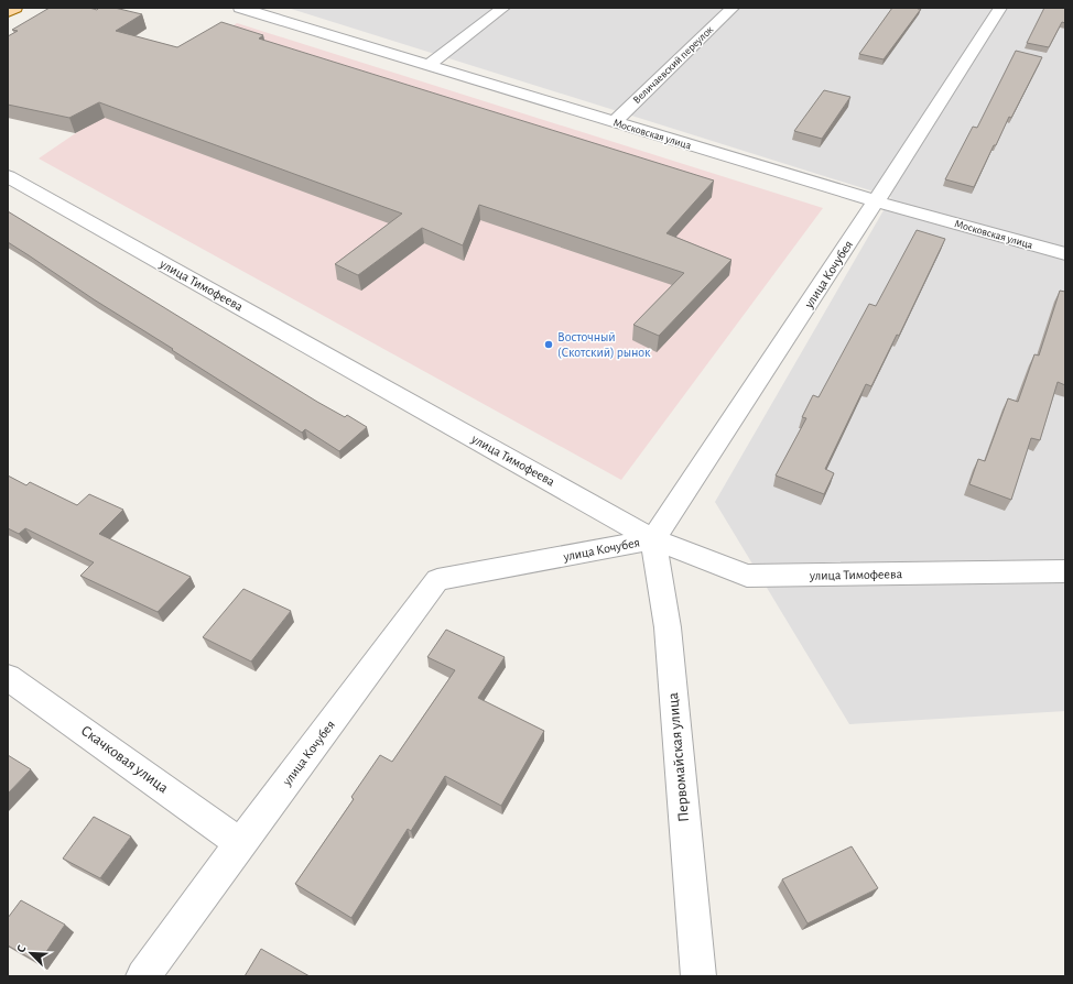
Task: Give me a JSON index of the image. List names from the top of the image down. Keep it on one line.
{"streets":{"street":["Величаевский переулок","Московская улица","улица Кочубея","улица Тимофеева","Первомайская улица","Скачковая улица"]},"crossings":[["Величаевский переулок","Московская улица"],["Московская улица","улица Кочубея"],["улица Кочубея","улица Тимофеева"],["улица Кочубея","Первомайская улица"],["улица Кочубея","Скачковая улица"],["улица Тимофеева","Первомайская улица"]],"places":["Восточный (Скотский) рынок"],"north":"top left"}
